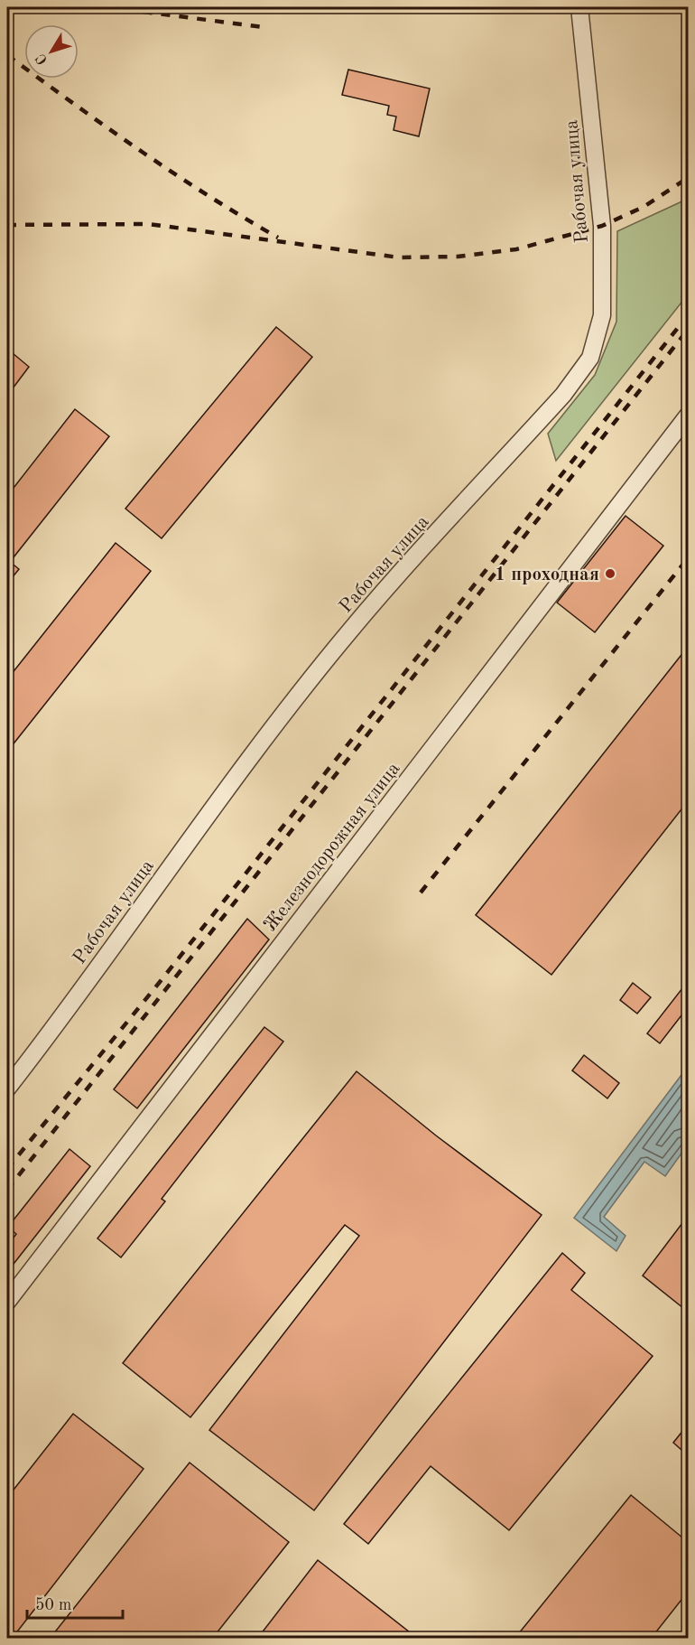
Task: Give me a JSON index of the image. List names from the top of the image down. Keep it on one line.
{"streets":{"street":["Рабочая улица","Железнодорожная улица"]},"places":["1 проходная"],"scale_bar":"50 m","north":"bottom left"}
